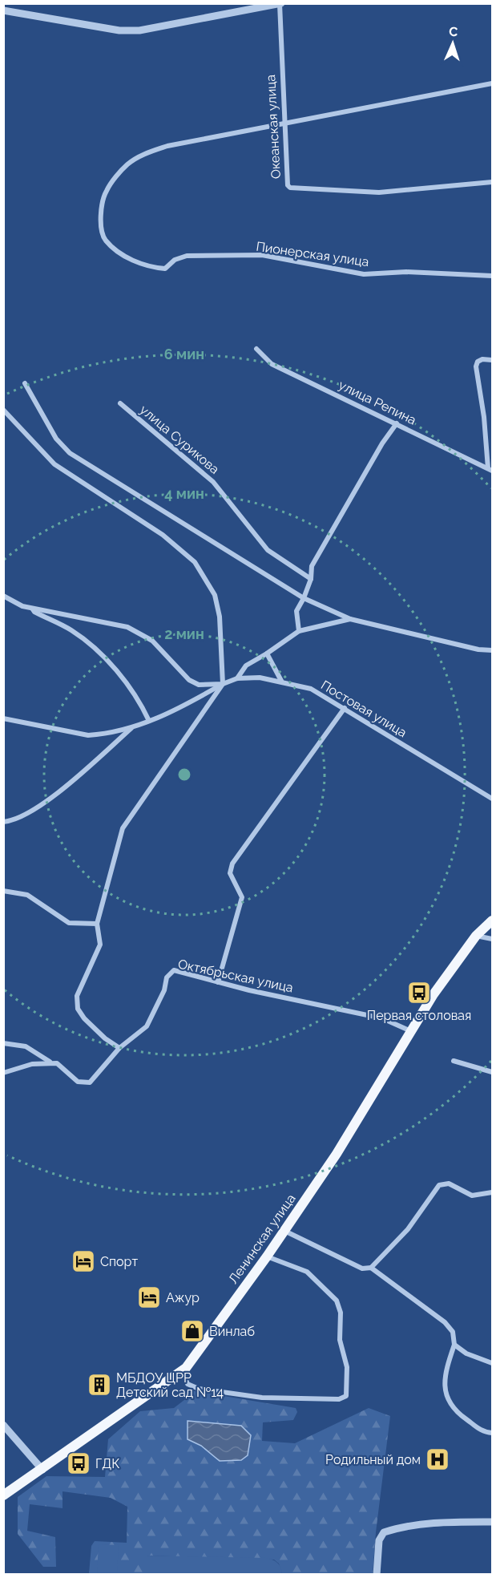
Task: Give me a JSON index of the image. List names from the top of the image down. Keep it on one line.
{"streets":{"main road":["Ленинская улица"],"street":["Океанская улица","Пионерская улица","улица Репина","улица Сурикова","Постовая улица","Октябрьская улица"]},"crossings":[["Океанская улица","Пионерская улица"],["Октябрьская улица","Ленинская улица"]],"places":{"bus stop":["Первая столовая","ГДК"],"hotel":["Спорт","Ажур"],"shop":["Винлаб"],"building":["МБДОУ ЦРР Детский сад №14"],"hospital":["Родильный дом"]},"north":"top","rings":["6 мин","4 мин","2 мин"]}
